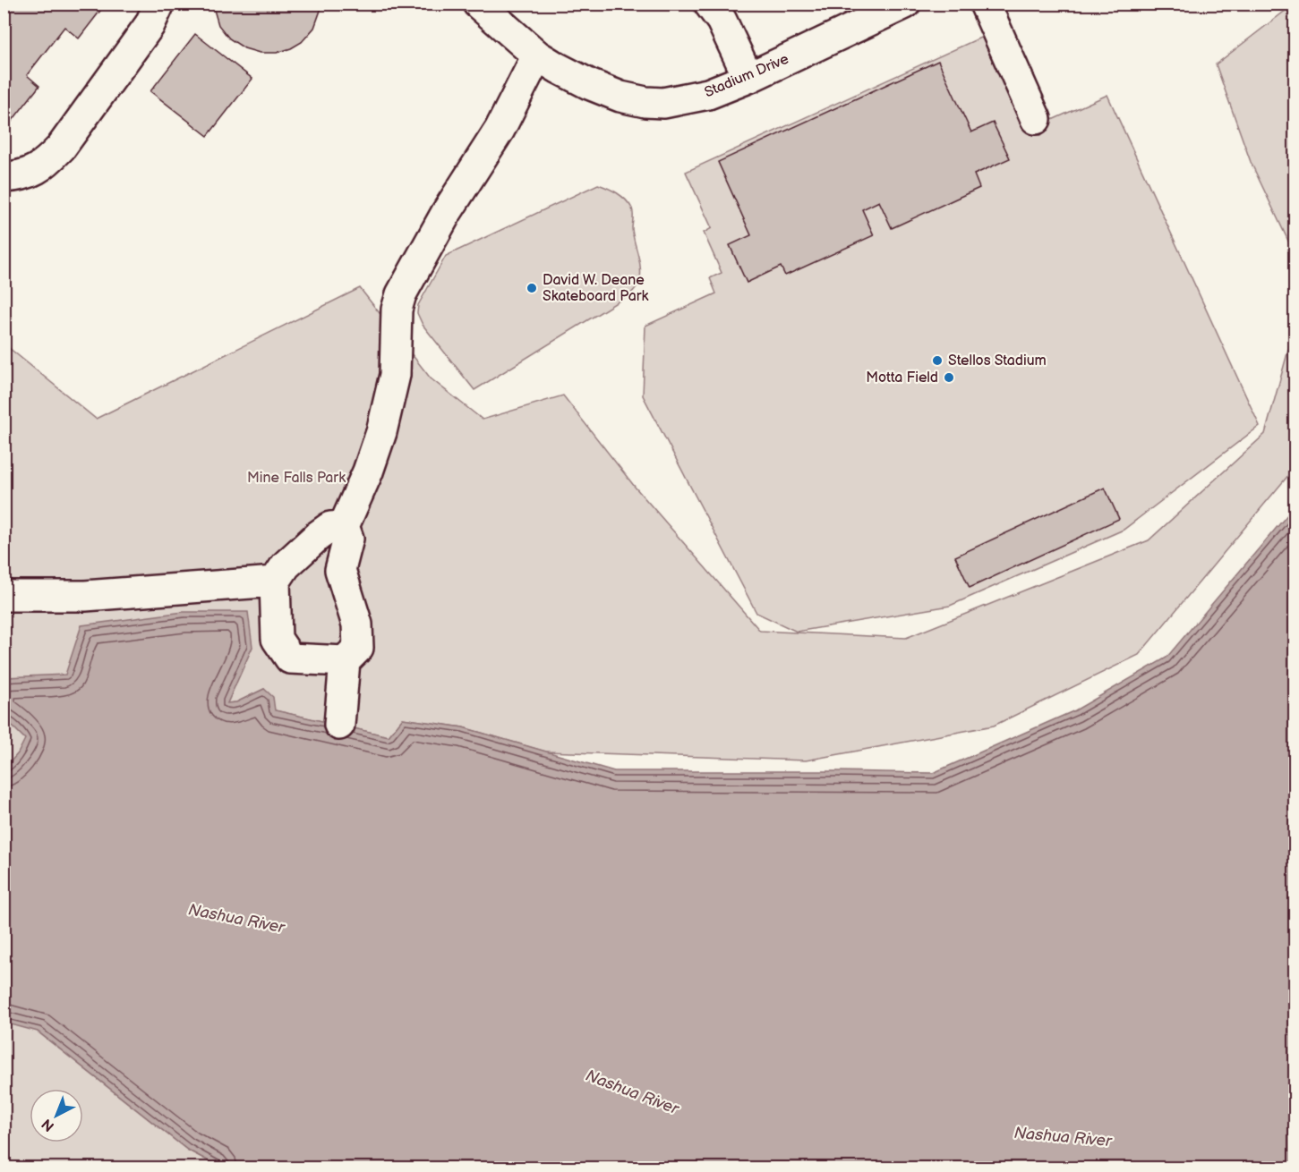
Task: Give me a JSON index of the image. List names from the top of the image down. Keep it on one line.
{"streets":{"street":["Stadium Drive"]},"water":["Nashua River"],"parks":["Mine Falls Park"],"places":["David W. Deane Skateboard Park","Stellos Stadium","Motta Field"],"north":"bottom left"}
